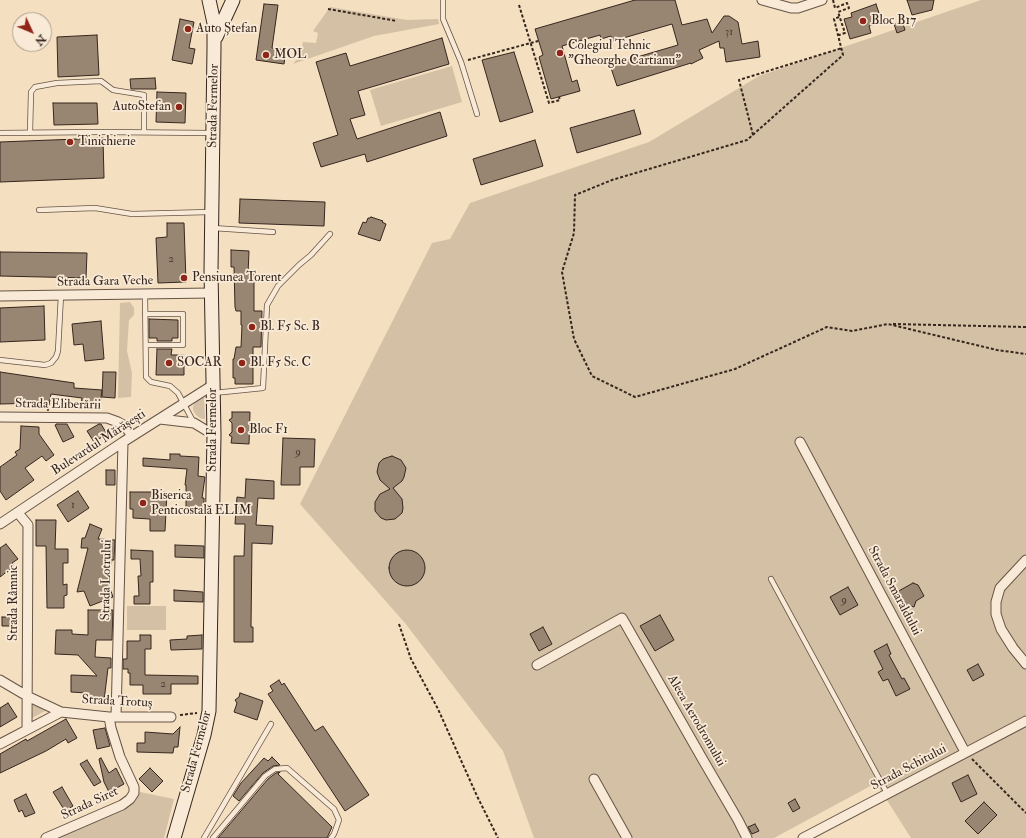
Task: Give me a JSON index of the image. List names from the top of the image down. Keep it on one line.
{"streets":{"street":["Strada Fermelor","Strada Gara Veche","Strada Eliberării","Bulevardul Mărășești","Strada Lotrului","Strada Smaraldului","Strada Râmnic","Strada Trotuș","Aleea Aerodromului","Strada Schitului","Strada Siret"]},"crossings":[["Strada Fermelor","Strada Gara Veche"],["Strada Fermelor","Bulevardul Mărășești"],["Strada Eliberării","Bulevardul Mărășești"],["Bulevardul Mărășești","Strada Lotrului"],["Bulevardul Mărășești","Strada Râmnic"],["Strada Lotrului","Strada Trotuș"],["Strada Lotrului","Strada Siret"],["Strada Smaraldului","Strada Schitului"],["Strada Râmnic","Strada Trotuș"],["Strada Trotuș","Strada Siret"]],"places":["Bloc B17","Auto Ștefan","Colegiul Tehnic \"Gheorghe Cartianu\"","MOL","AutoStefan","Tinichierie","Pensiunea Torent","Bl. F5 Sc. B","SOCAR","Bl. F5 Sc. C","Bloc F1","Biserica Penticostală ELIM"],"house_numbers":["31","2","9","1","9","2"],"north":"bottom right"}
